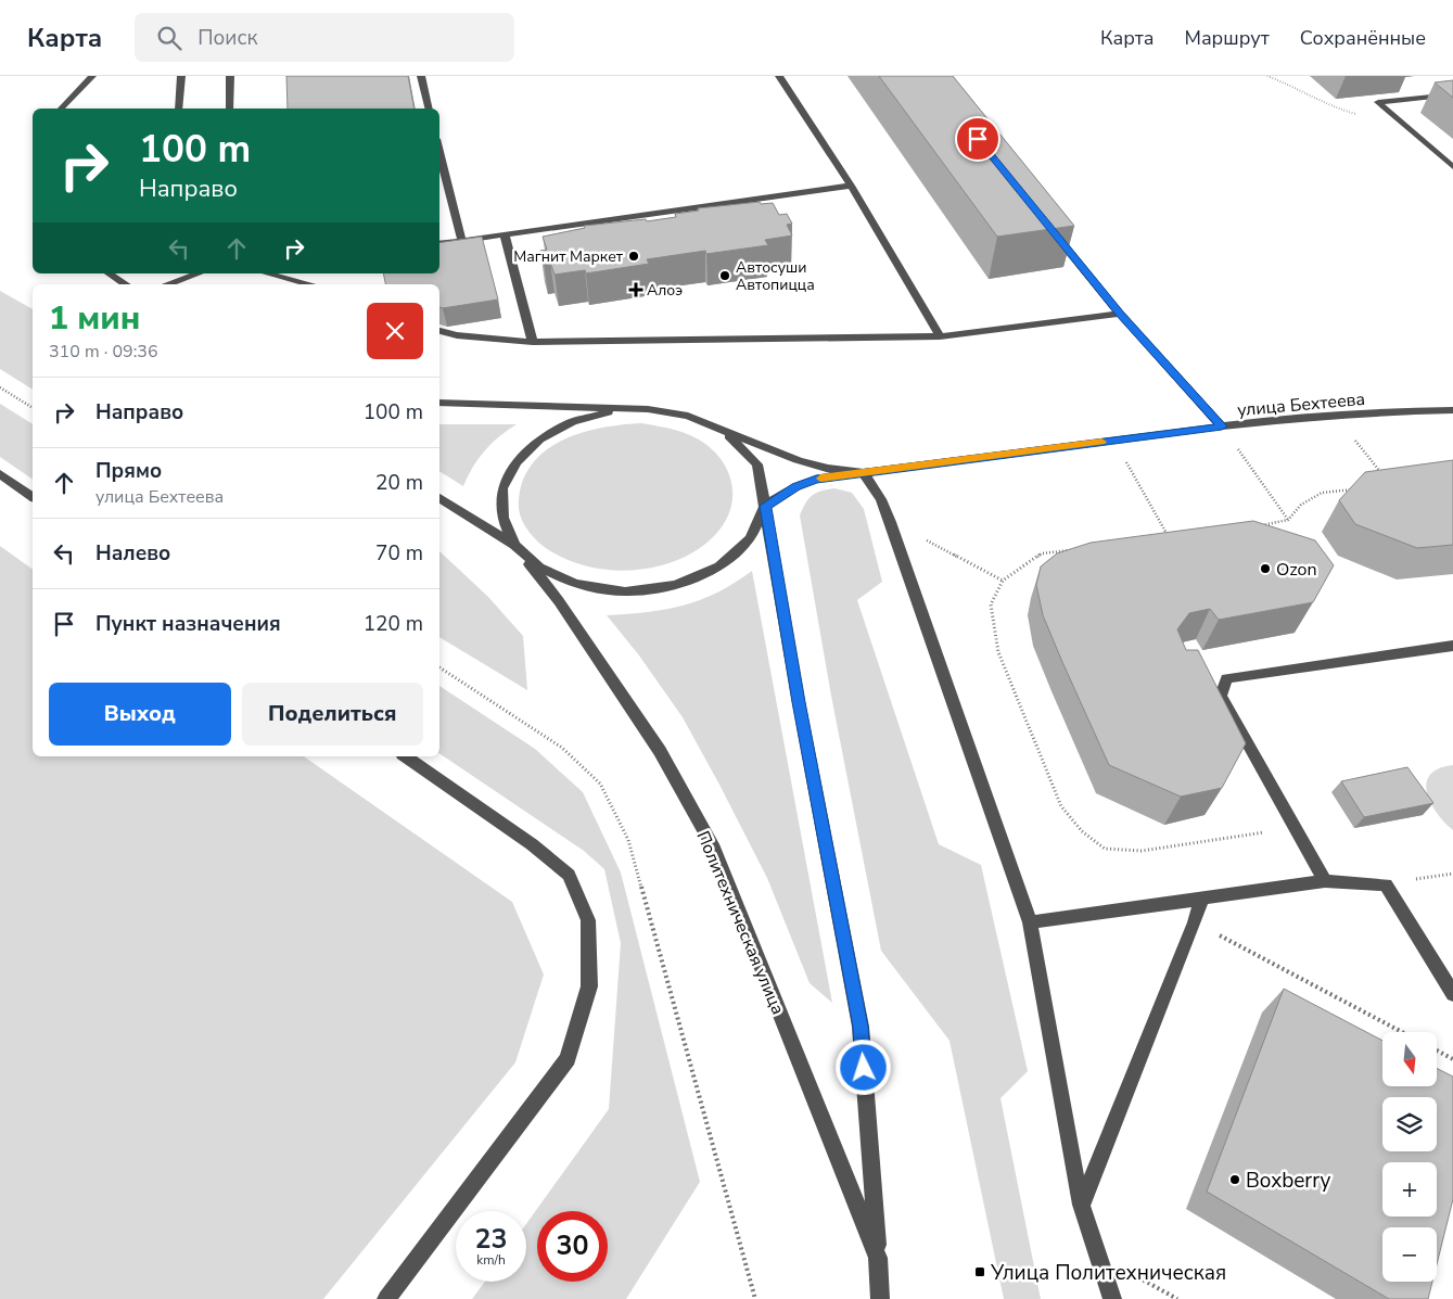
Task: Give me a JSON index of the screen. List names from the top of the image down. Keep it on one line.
{"streets":{"street":["улица Бехтеева","Политехническая улица"]},"places":{"other":["Магнит Маркет","Автосуши Автопицца","Ozon","Boxberry"],"health":["Алоэ"],"transit":["Улица Политехническая"]},"north":"bottom","page":{"header":"Карта","search":"Поиск","nav":["Карта","Маршрут","Сохранённые"],"turn":["100 m","Направо"],"heading":["1 мин","310 m · 09:36"],"list":[{"name":"Направо","value":"100 m"},{"name":"Прямо","note":"улица Бехтеева","value":"20 m"},{"name":"Налево","value":"70 m"},{"name":"Пункт назначения","value":"120 m"}],"buttons":["Выход","Поделиться"],"map_buttons":["+","−"],"speed":"23 km/h","limit":"30"}}
